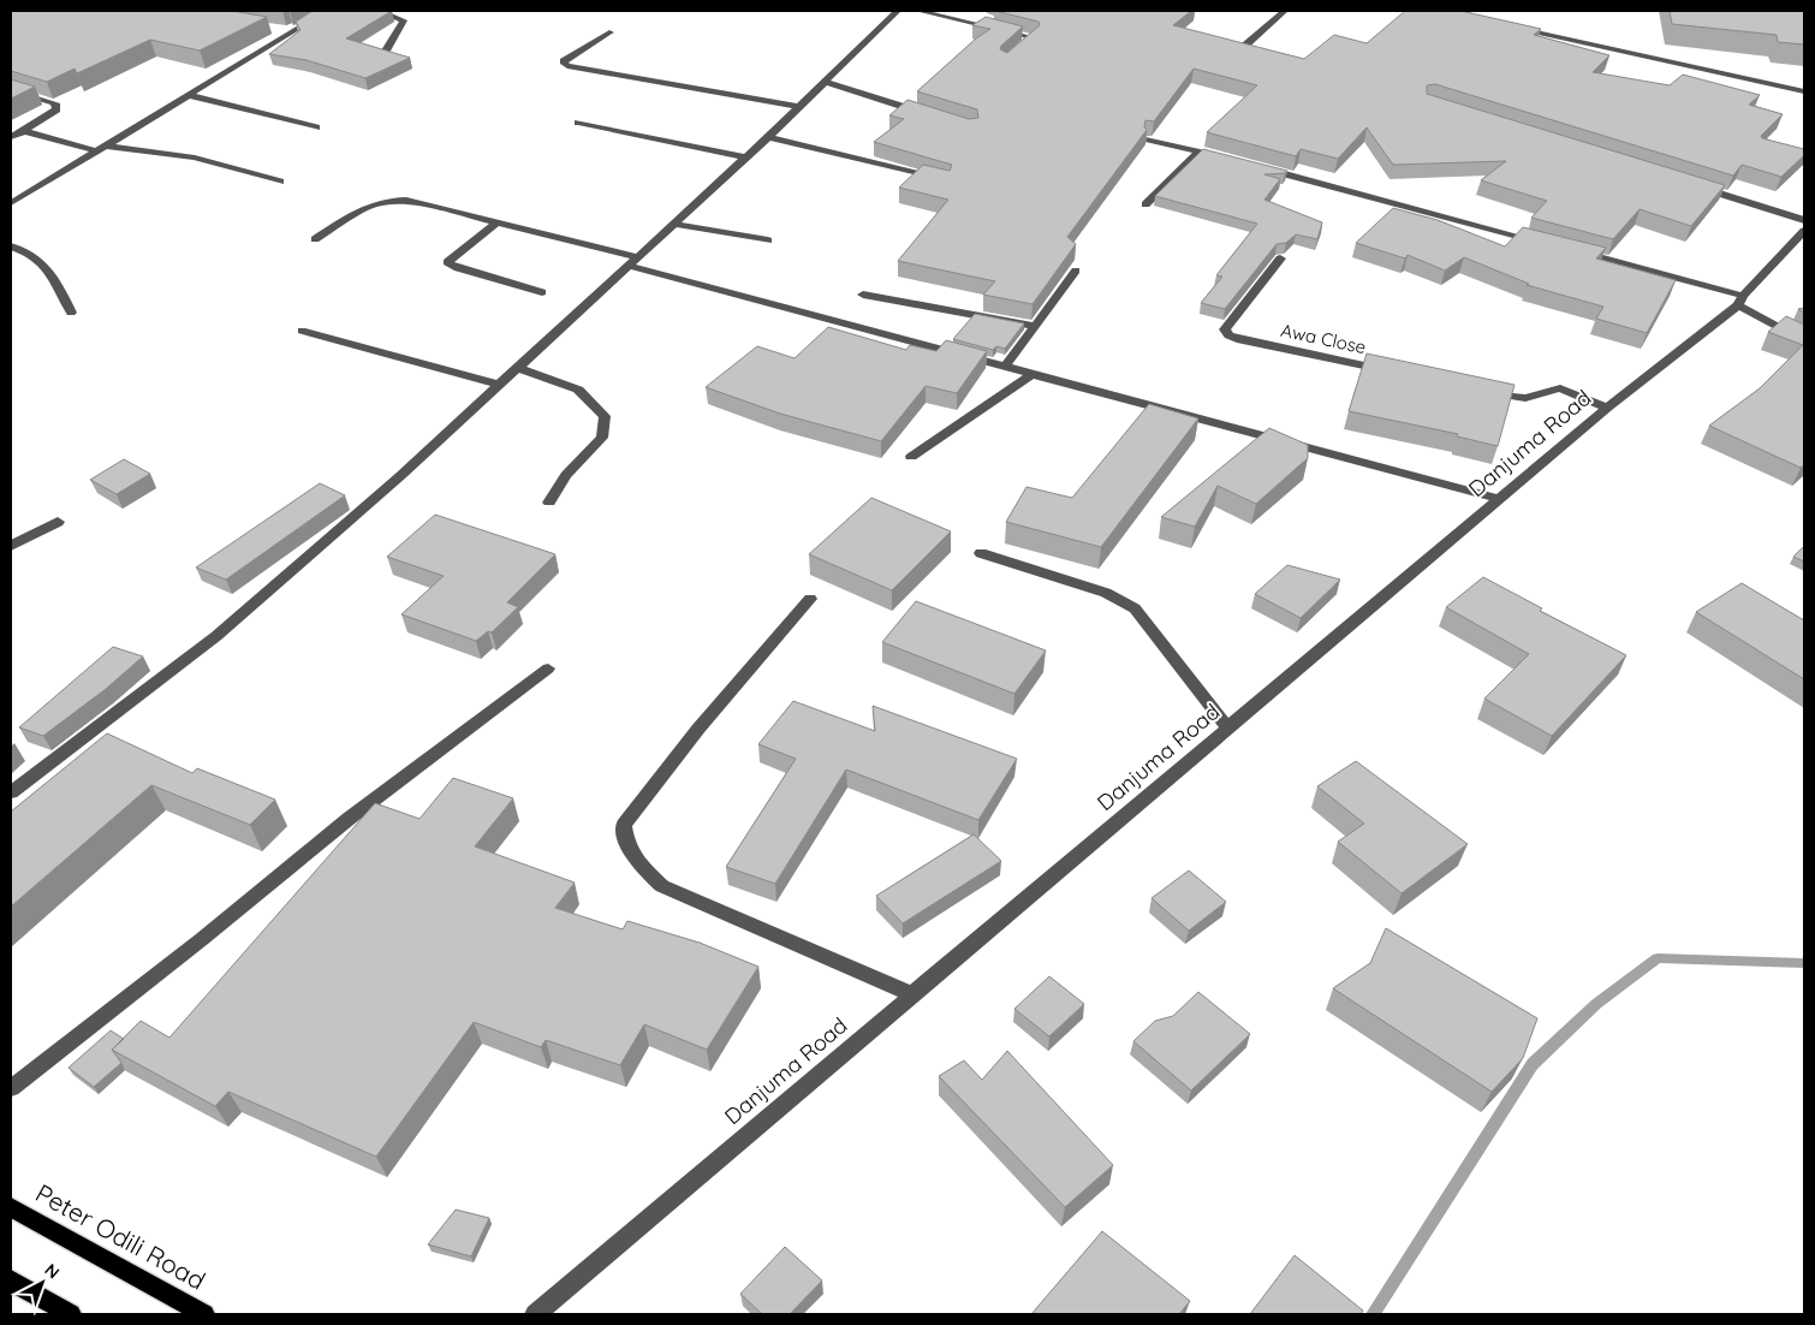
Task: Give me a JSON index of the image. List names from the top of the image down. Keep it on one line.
{"streets":{"main road":["Peter Odili Road"],"street":["Awa Close","Danjuma Road"]},"north":"top right"}
